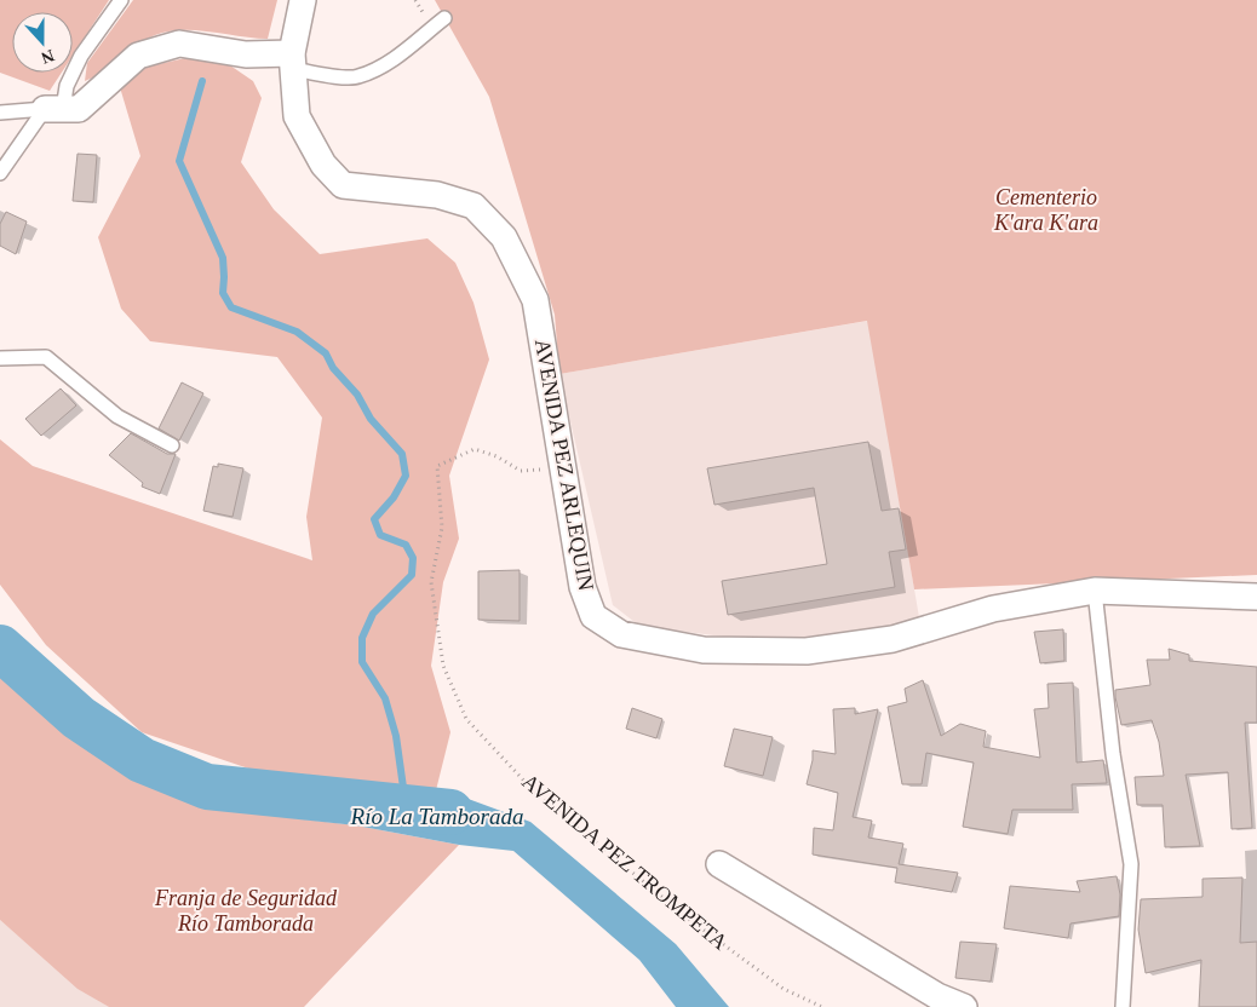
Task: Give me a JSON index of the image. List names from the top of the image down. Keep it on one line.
{"streets":{"street":["AVENIDA PEZ ARLEQUIN"],"path":["AVENIDA PEZ TROMPETA"]},"crossings":[["AVENIDA PEZ ARLEQUIN","AVENIDA PEZ TROMPETA"]],"water":["Río La Tamborada"],"parks":["Cementerio K'ara K'ara","Franja de Seguridad Río Tamborada"],"north":"bottom"}
